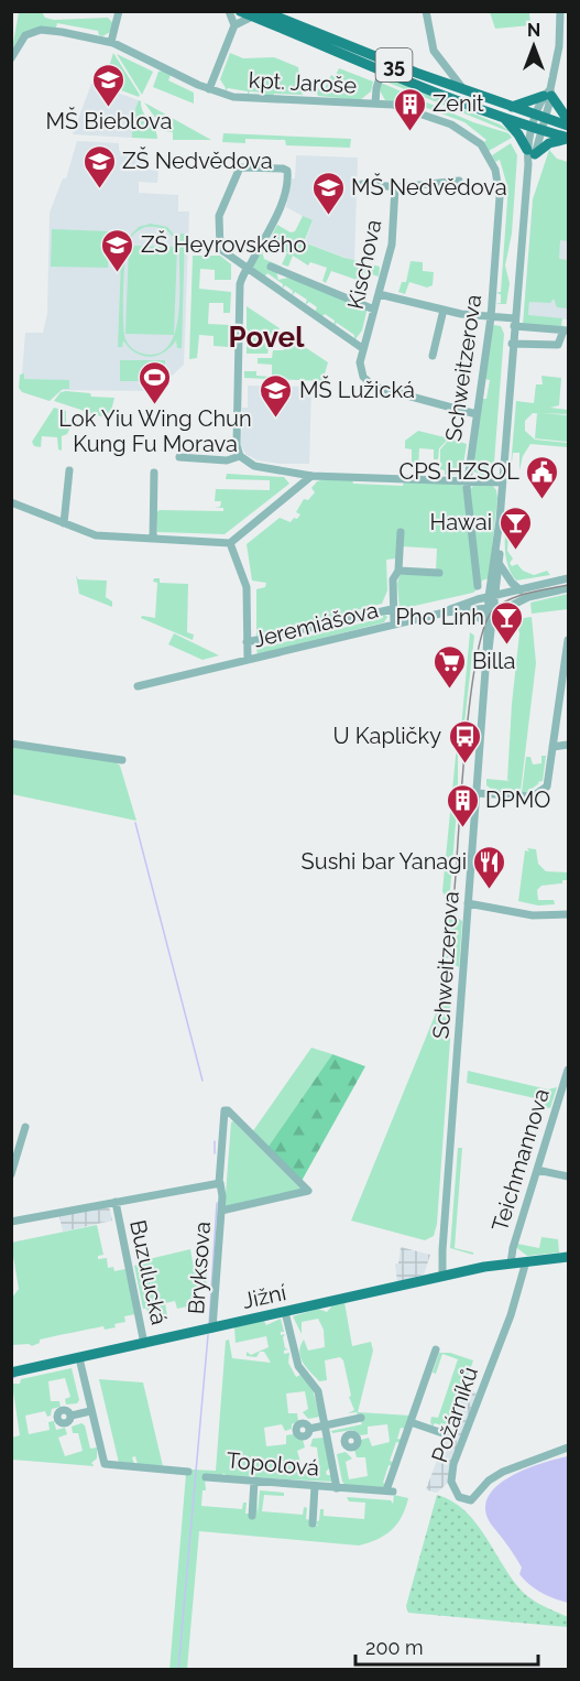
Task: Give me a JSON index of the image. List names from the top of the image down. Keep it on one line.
{"streets":{"main road":["35","Jižní"],"street":["kpt. Jaroše","Kischova","Schweitzerova","Jeremiášova","Teichmannova","Bryksova","Buzulucká","Požárníků","Topolová"]},"crossings":[["35","Schweitzerova"],["kpt. Jaroše","Schweitzerova"],["Schweitzerova","Jeremiášova"],["Schweitzerova","Jižní"],["Teichmannova","Jižní"],["Bryksova","Buzulucká"],["Bryksova","Jižní"],["Buzulucká","Jižní"],["Jižní","Požárníků"],["Jižní","Topolová"]],"districts":["Povel"],"places":{"school or university":["MŠ Bieblova","ZŠ Nedvědova","MŠ Nedvědova","ZŠ Heyrovského","MŠ Lužická"],"building":["Zenit","DPMO"],"sports":["Lok Yiu Wing Chun Kung Fu Morava"],"public building":["CPS HZSOL"],"bar":["Hawai","Pho Linh"],"supermarket":["Billa"],"bus stop":["U Kapličky"],"restaurant":["Sushi bar Yanagi"]},"scale_bar":"200 m","north":"top"}
